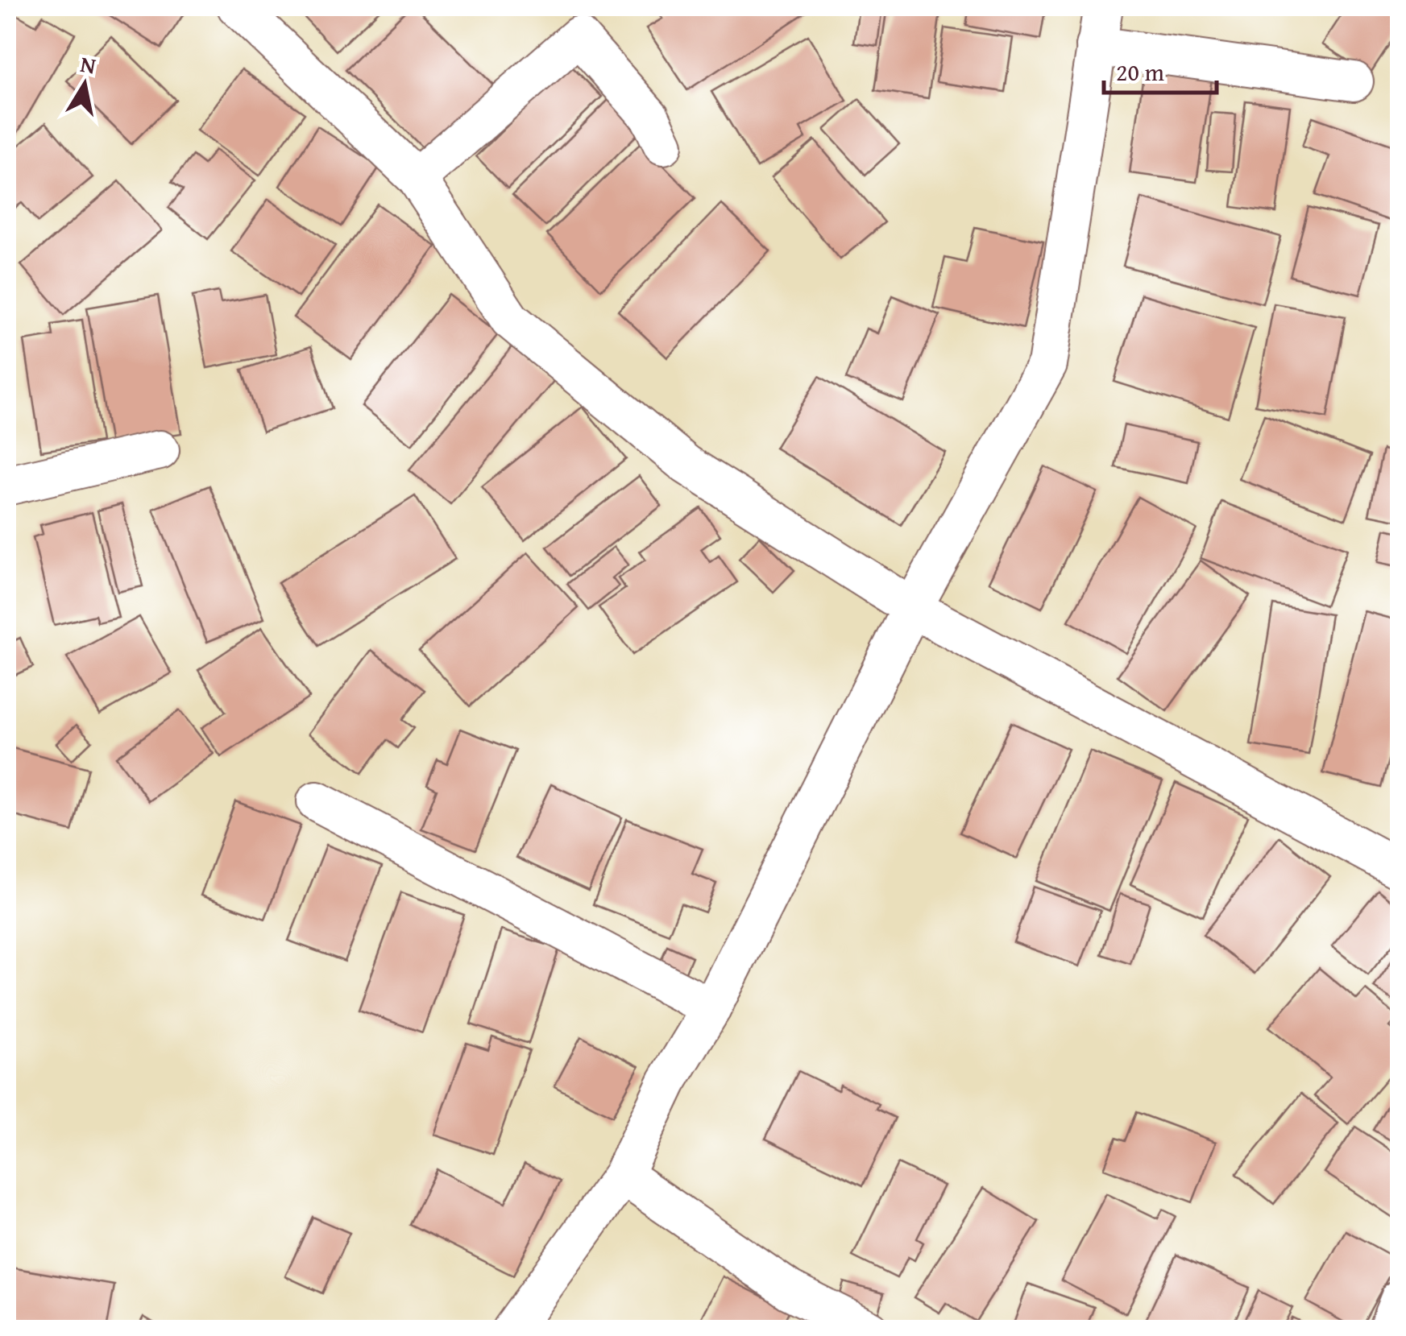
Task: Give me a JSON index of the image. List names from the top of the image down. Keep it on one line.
{"scale_bar":"20 m","north":"top"}
